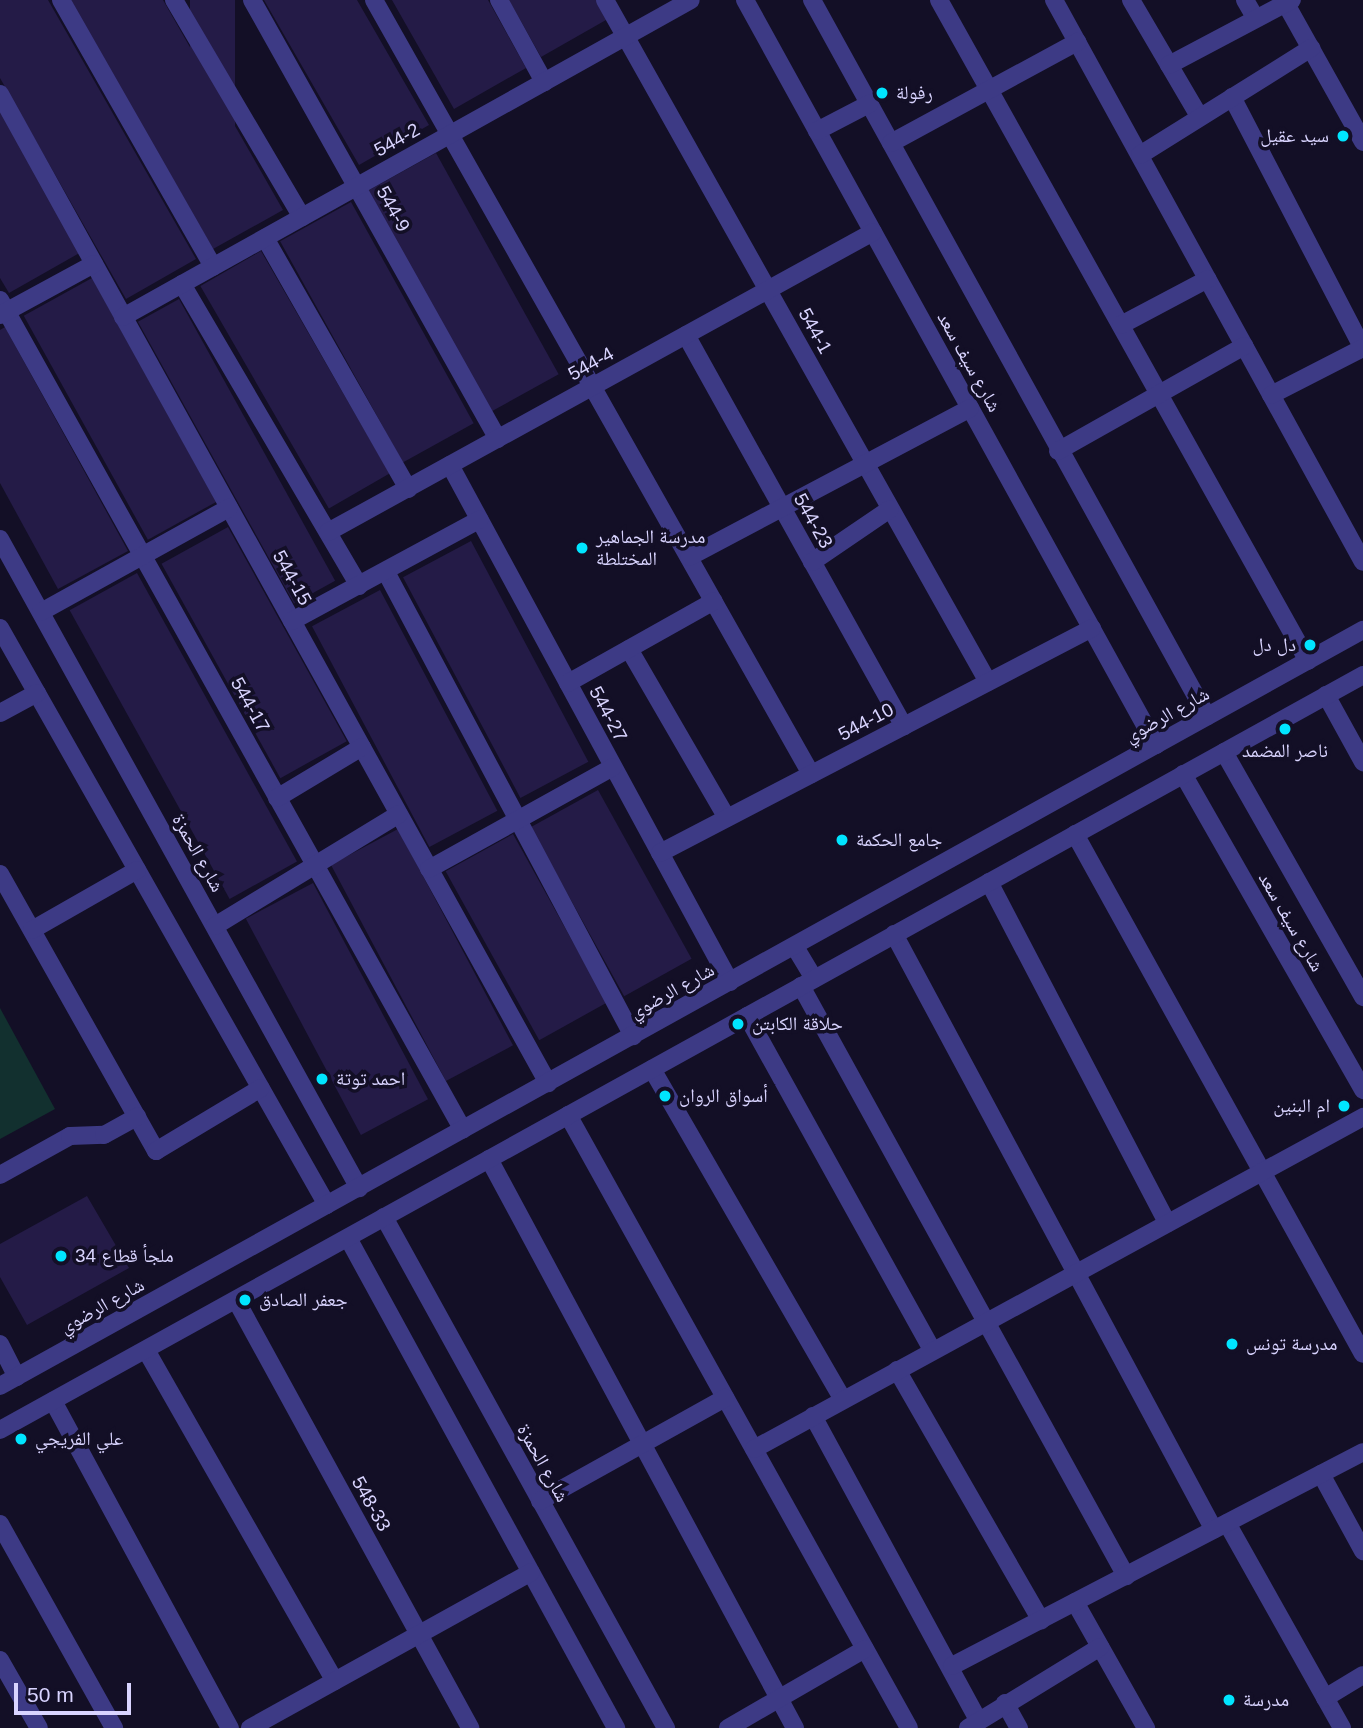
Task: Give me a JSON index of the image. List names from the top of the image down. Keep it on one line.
{"streets":{"street":["544-2","544-9","544-1","شارع سيف سعد","544-4","544-23","544-15","544-17","544-27","شارع الرضوي","544-10","شارع الحمزة","548-33"]},"crossings":[["544-2","544-9"],["544-2","544-1"],["544-2","544-15"],["544-9","544-4"],["544-1","544-4"],["544-1","544-10"],["شارع سيف سعد","544-4"],["شارع سيف سعد","شارع الرضوي"],["شارع سيف سعد","544-10"],["544-4","544-23"],["544-4","544-27"],["544-23","544-10"],["544-15","شارع الرضوي"],["544-17","شارع الرضوي"],["544-27","شارع الرضوي"],["544-27","544-10"],["شارع الرضوي","شارع الحمزة"]],"places":["رفولة","سيد عقيل","مدرسة الجماهير المختلطة","دل دل","ناصر المضمد","جامع الحكمة","حلاقة الكابتن","احمد توتة","أسواق الروان","ام البنين","ملجأ قطاع 34","جعفر الصادق","مدرسة تونس","علي الفريجي","مدرسة"],"scale_bar":"50 m"}
